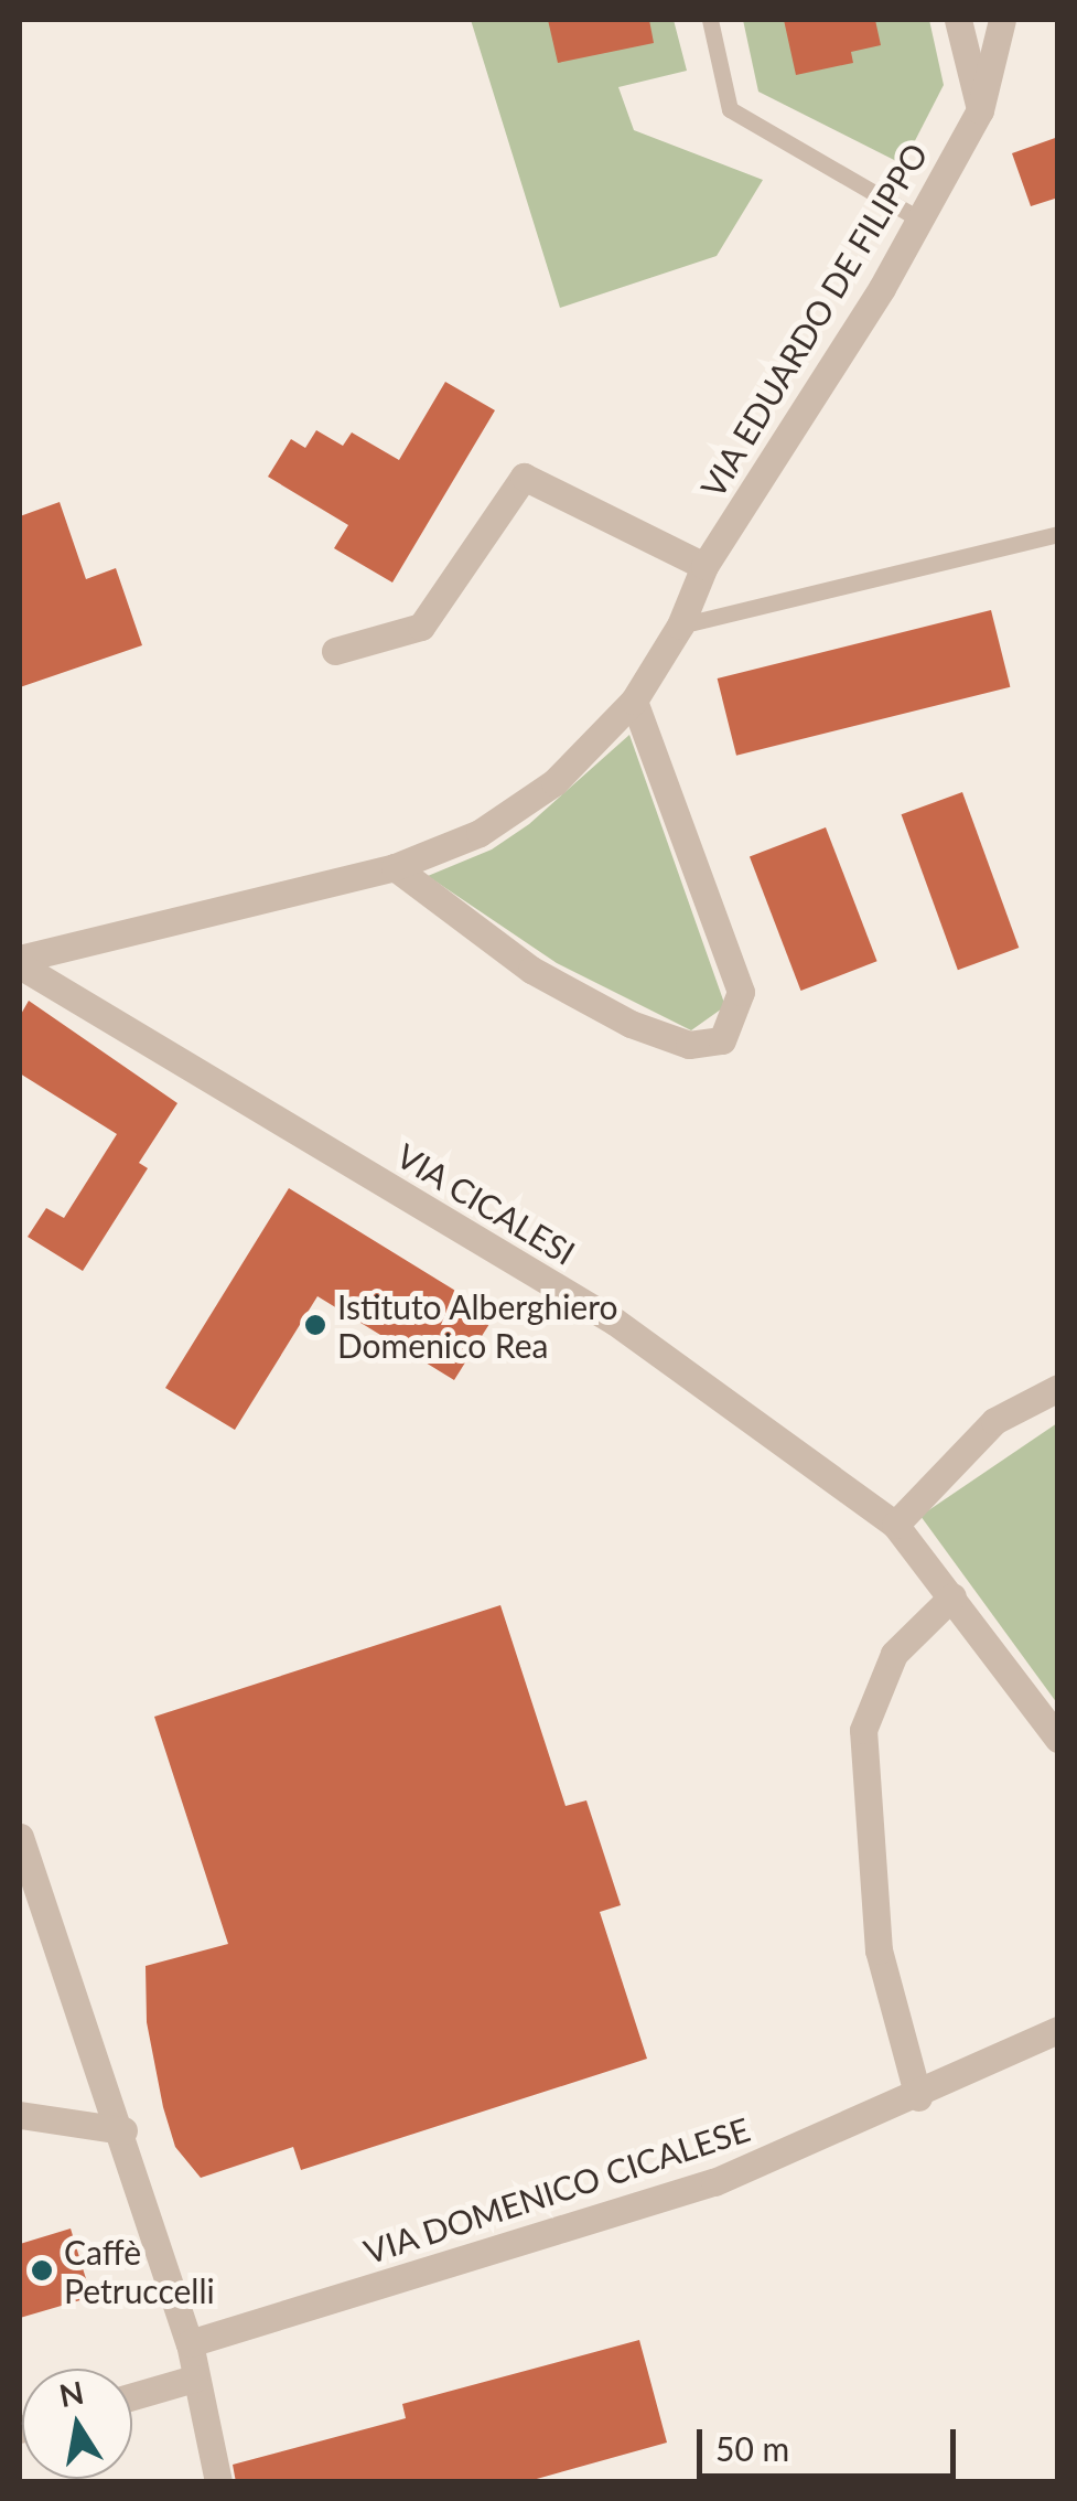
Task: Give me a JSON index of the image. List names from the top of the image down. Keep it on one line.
{"streets":{"street":["VIA EDUARDO DE FILIPPO","VIA CICALESI","VIA DOMENICO CICALESE"]},"crossings":[["VIA EDUARDO DE FILIPPO","VIA CICALESI"]],"places":["Istituto Alberghiero Domenico Rea","Caffè Petruccelli"],"scale_bar":"50 m","north":"top"}
